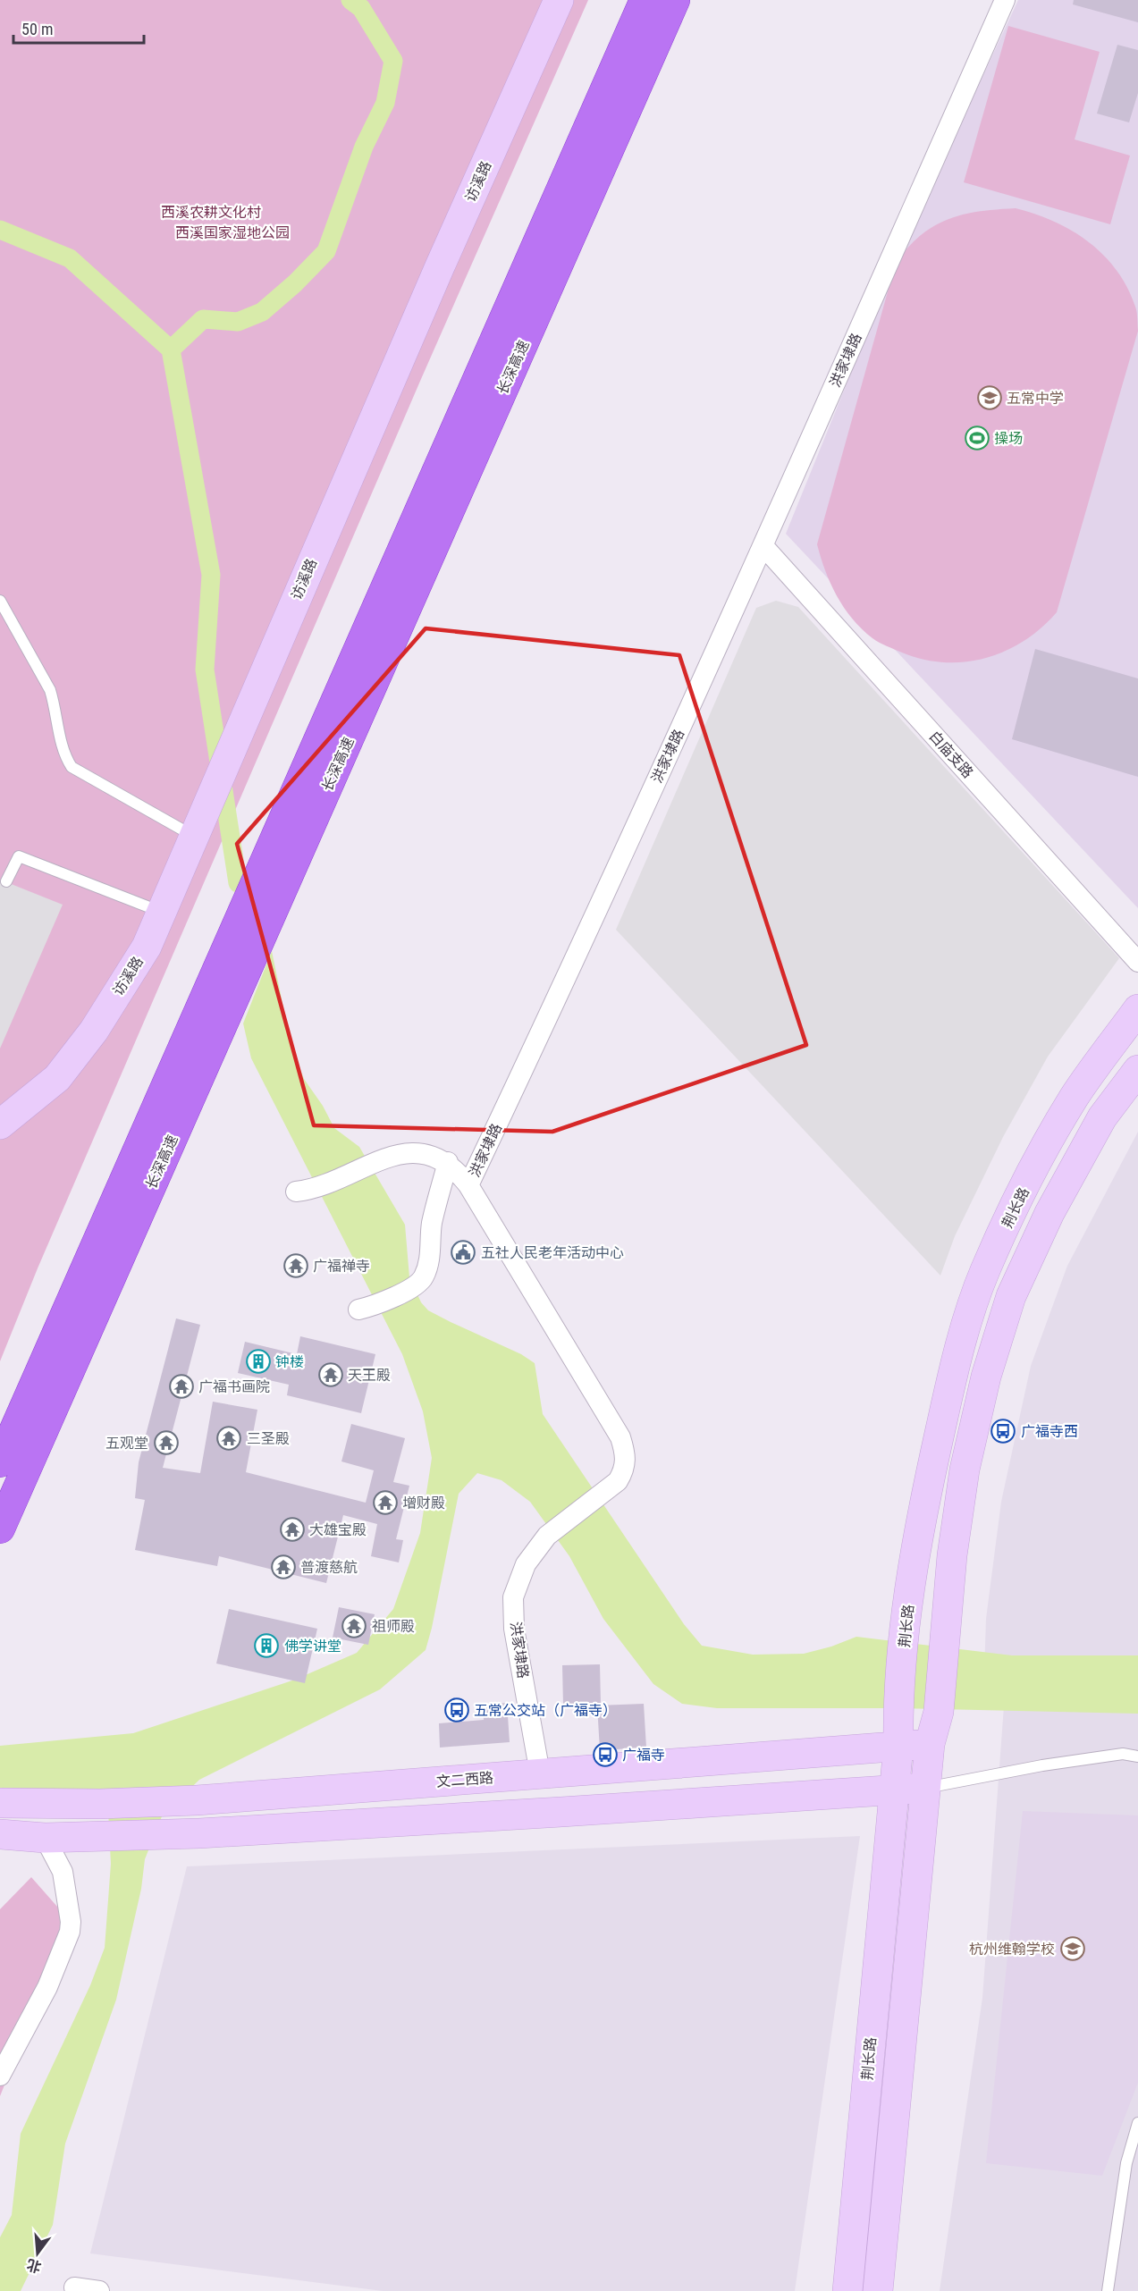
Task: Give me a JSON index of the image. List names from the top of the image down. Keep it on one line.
{"streets":{"highway":["长深高速"],"main road":["访溪路","荆长路","文二西路"],"street":["洪家埭路","白庙支路"]},"crossings":[["洪家埭路","白庙支路"],["洪家埭路","文二西路"],["荆长路","文二西路"]],"parks":["西溪农耕文化村","西溪国家湿地公园"],"places":{"school or university":["五常中学","杭州维翰学校"],"sports":["操场"],"public building":["五社人民老年活动中心"],"temple":["广福禅寺","天王殿","广福书画院","三圣殿","五观堂","增财殿","大雄宝殿","普渡慈航","祖师殿"],"building":["钟楼","佛学讲堂"],"bus stop":["广福寺西","五常公交站（广福寺）","广福寺"]},"scale_bar":"50 m","north":"bottom"}
